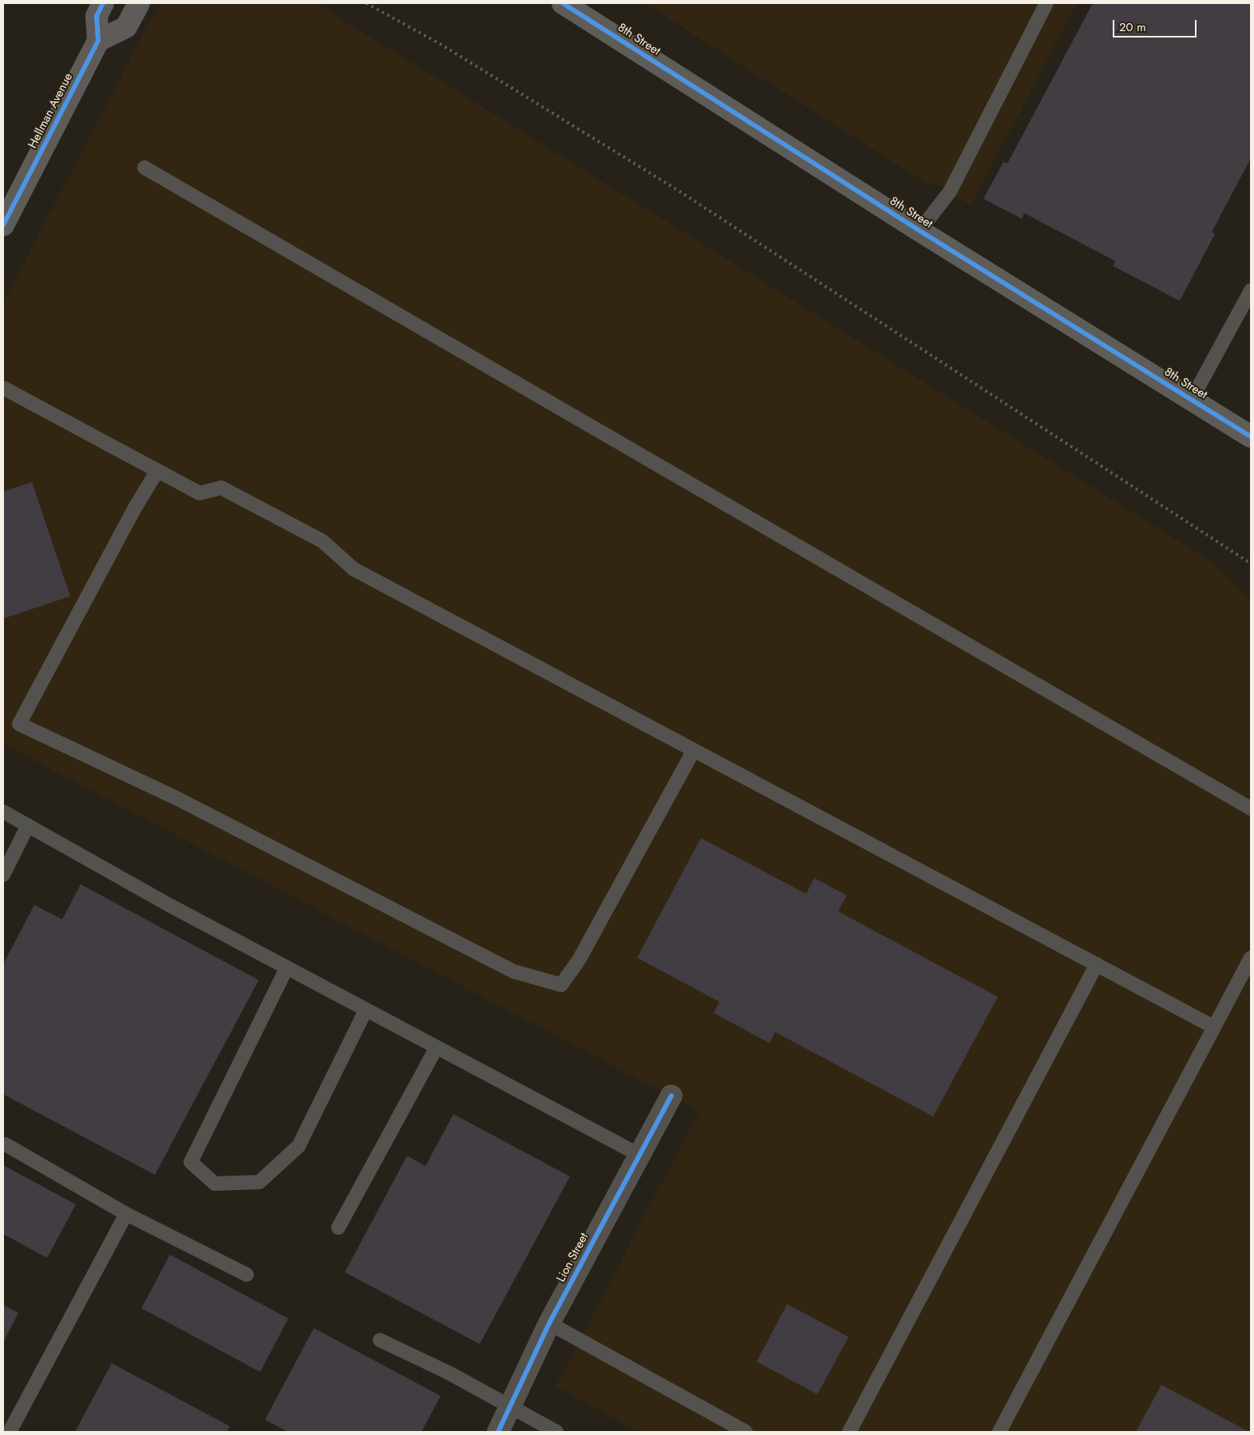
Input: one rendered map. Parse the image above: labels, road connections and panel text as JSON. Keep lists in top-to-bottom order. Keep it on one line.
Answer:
{"streets":{"street":["8th Street","Hellman Avenue","Lion Street"]},"scale_bar":"20 m"}
